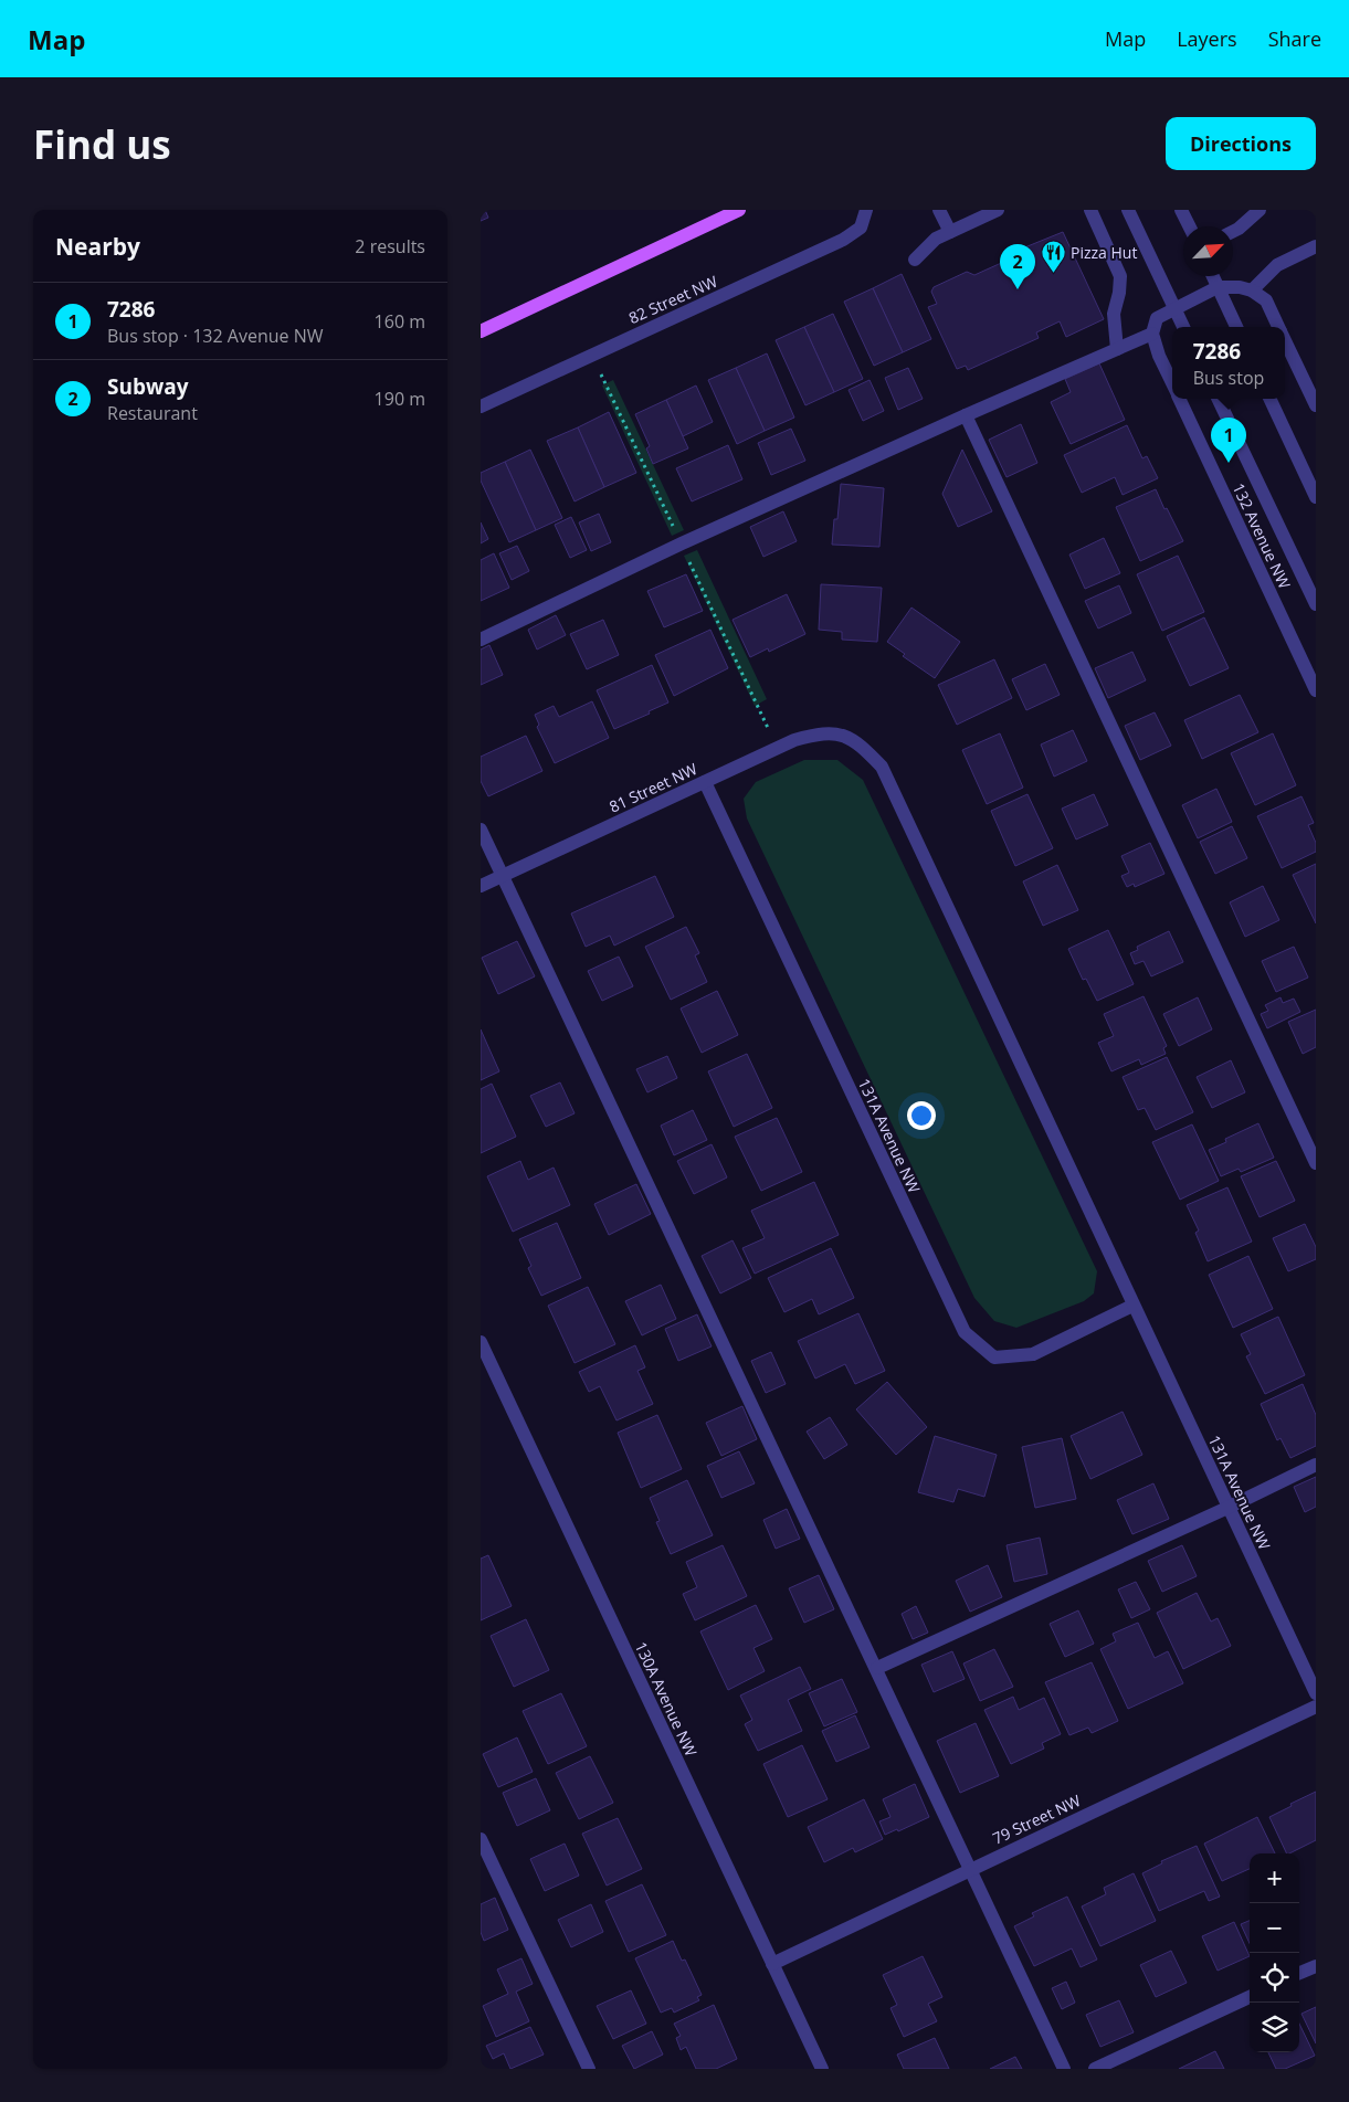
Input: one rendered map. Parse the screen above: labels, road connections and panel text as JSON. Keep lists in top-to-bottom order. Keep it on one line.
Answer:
{"streets":{"street":["82 Street NW","132 Avenue NW","81 Street NW","131A Avenue NW","130A Avenue NW","79 Street NW"]},"crossings":[["81 Street NW","131A Avenue NW"],["130A Avenue NW","79 Street NW"]],"places":{"restaurant":["Pizza Hut"]},"north":"top right","page":{"header":"Map","nav":["Map","Layers","Share"],"buttons":"Directions","title":"Find us","heading":["Nearby","2 results"],"pins":["2","1"],"list":[{"mark":"1","name":"7286","note":"Bus stop · 132 Avenue NW","value":"160 m"},{"mark":"2","name":"Subway","note":"Restaurant","value":"190 m"}],"popup":["7286","Bus stop"],"map_buttons":["+","−"]}}
